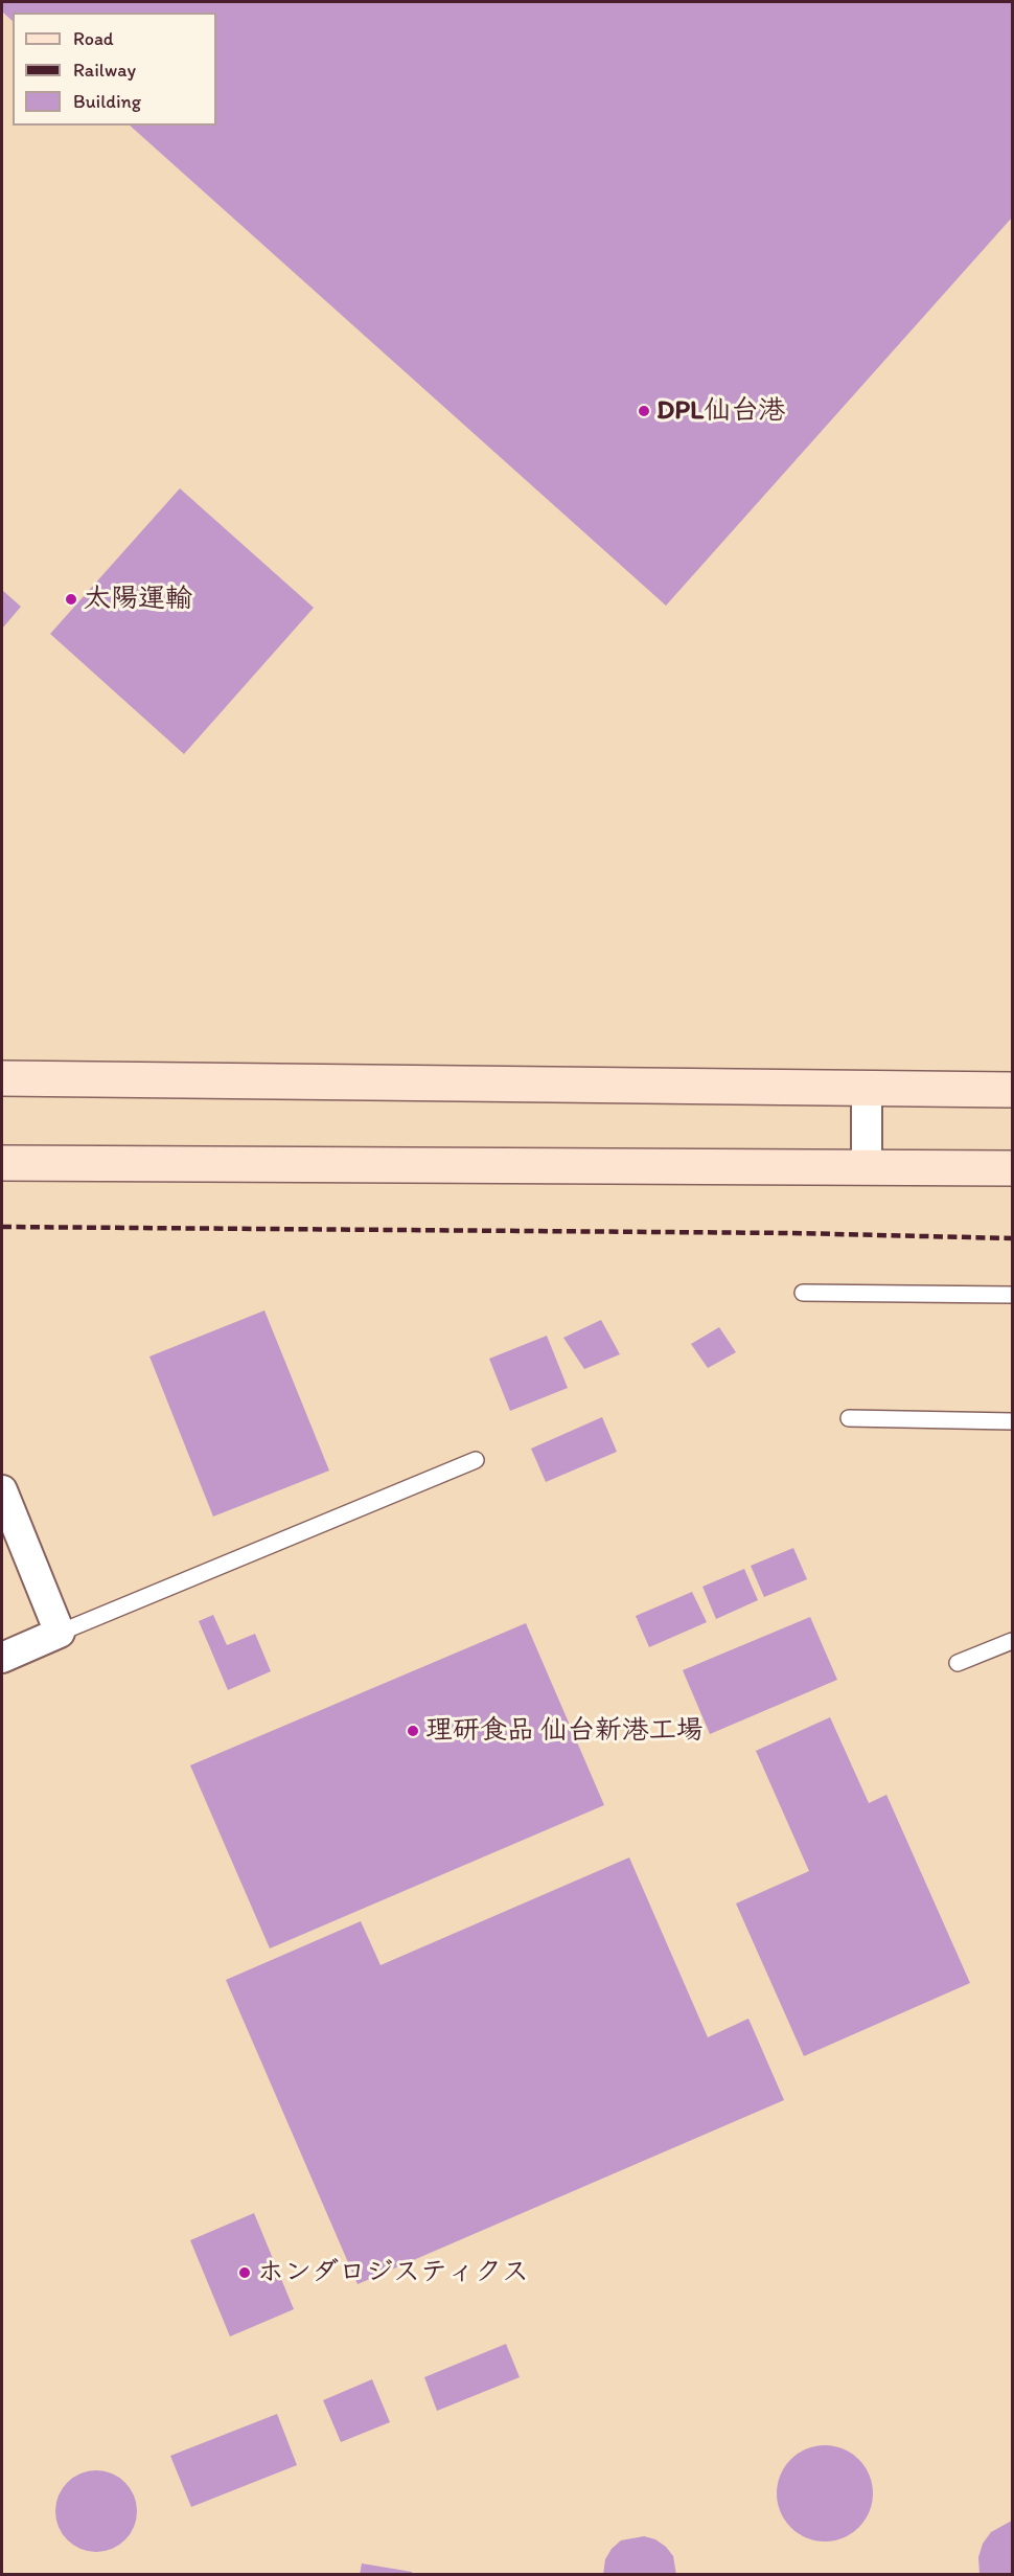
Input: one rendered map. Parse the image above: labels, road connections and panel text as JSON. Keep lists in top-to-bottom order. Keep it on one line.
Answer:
{"places":["DPL仙台港","太陽運輸","理研食品 仙台新港工場","ホンダロジスティクス"],"legend":["Road","Railway","Building"]}
